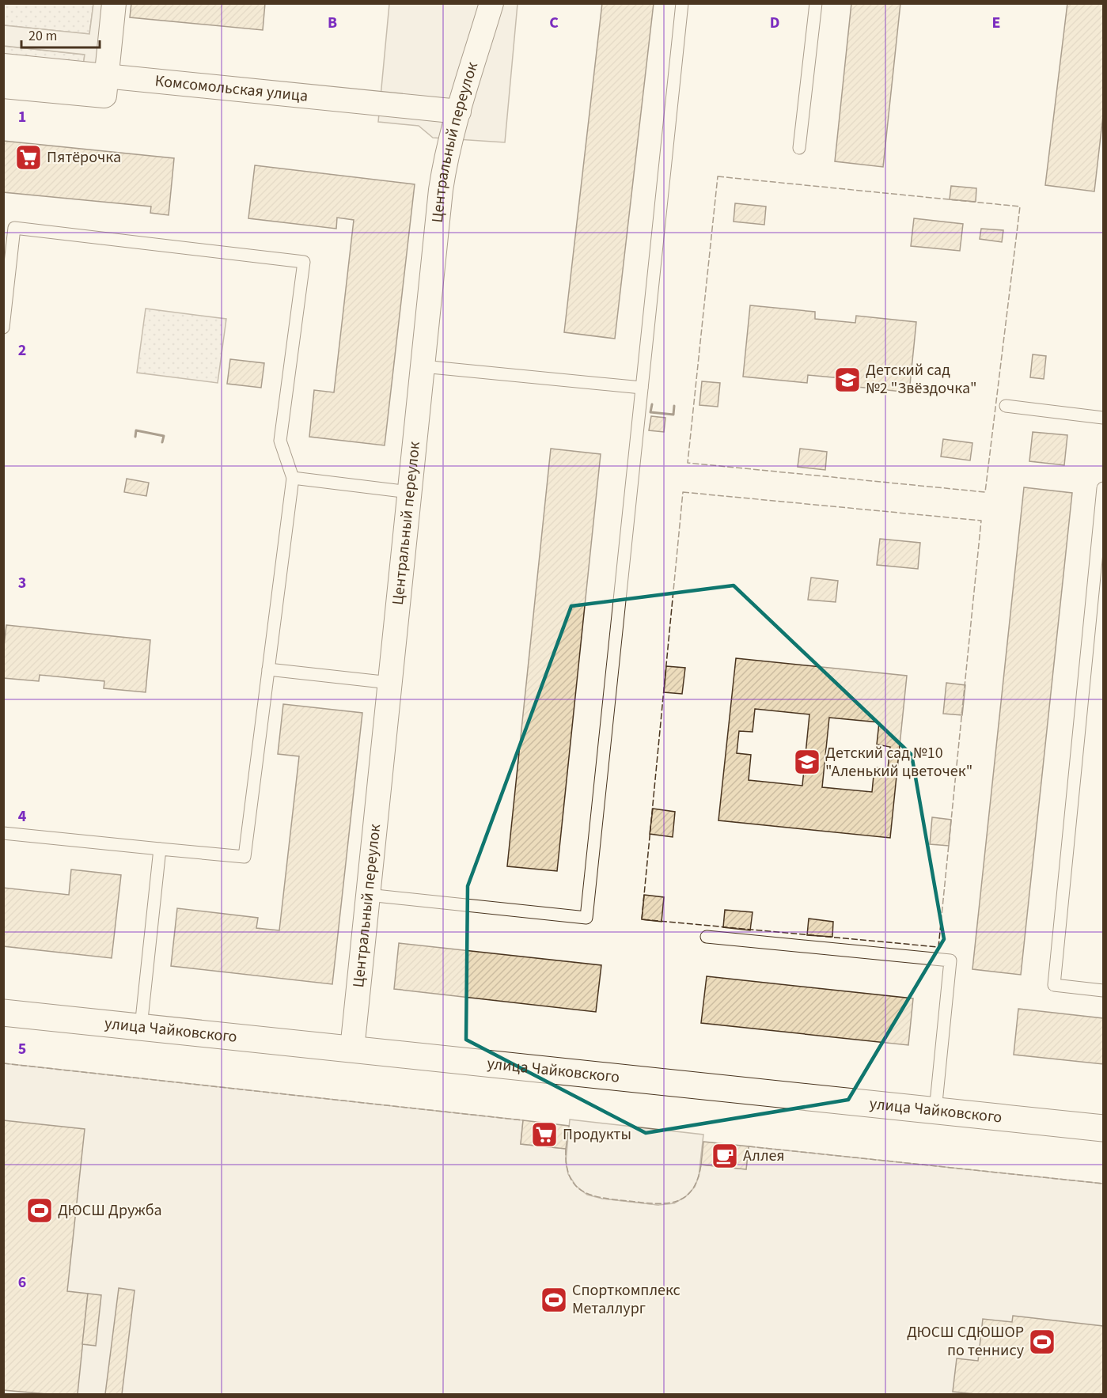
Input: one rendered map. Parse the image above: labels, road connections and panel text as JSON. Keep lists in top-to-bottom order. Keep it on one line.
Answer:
{"streets":{"main road":["улица Чайковского"],"street":["Комсомольская улица","Центральный переулок"]},"crossings":[["Комсомольская улица","Центральный переулок"],["Центральный переулок","улица Чайковского"]],"places":{"supermarket":["Пятёрочка","Продукты"],"school or university":["Детский сад №2 \"Звёздочка\"","Детский сад №10 \"Аленький цветочек\""],"cafe":["Аллея"],"sports":["ДЮСШ Дружба","Спорткомплекс Металлург","ДЮСШ СДЮШОР по теннису"]},"scale_bar":"20 m","grid":{"columns":["B","C","D","E"],"rows":["1","2","3","4","5","6"]}}
